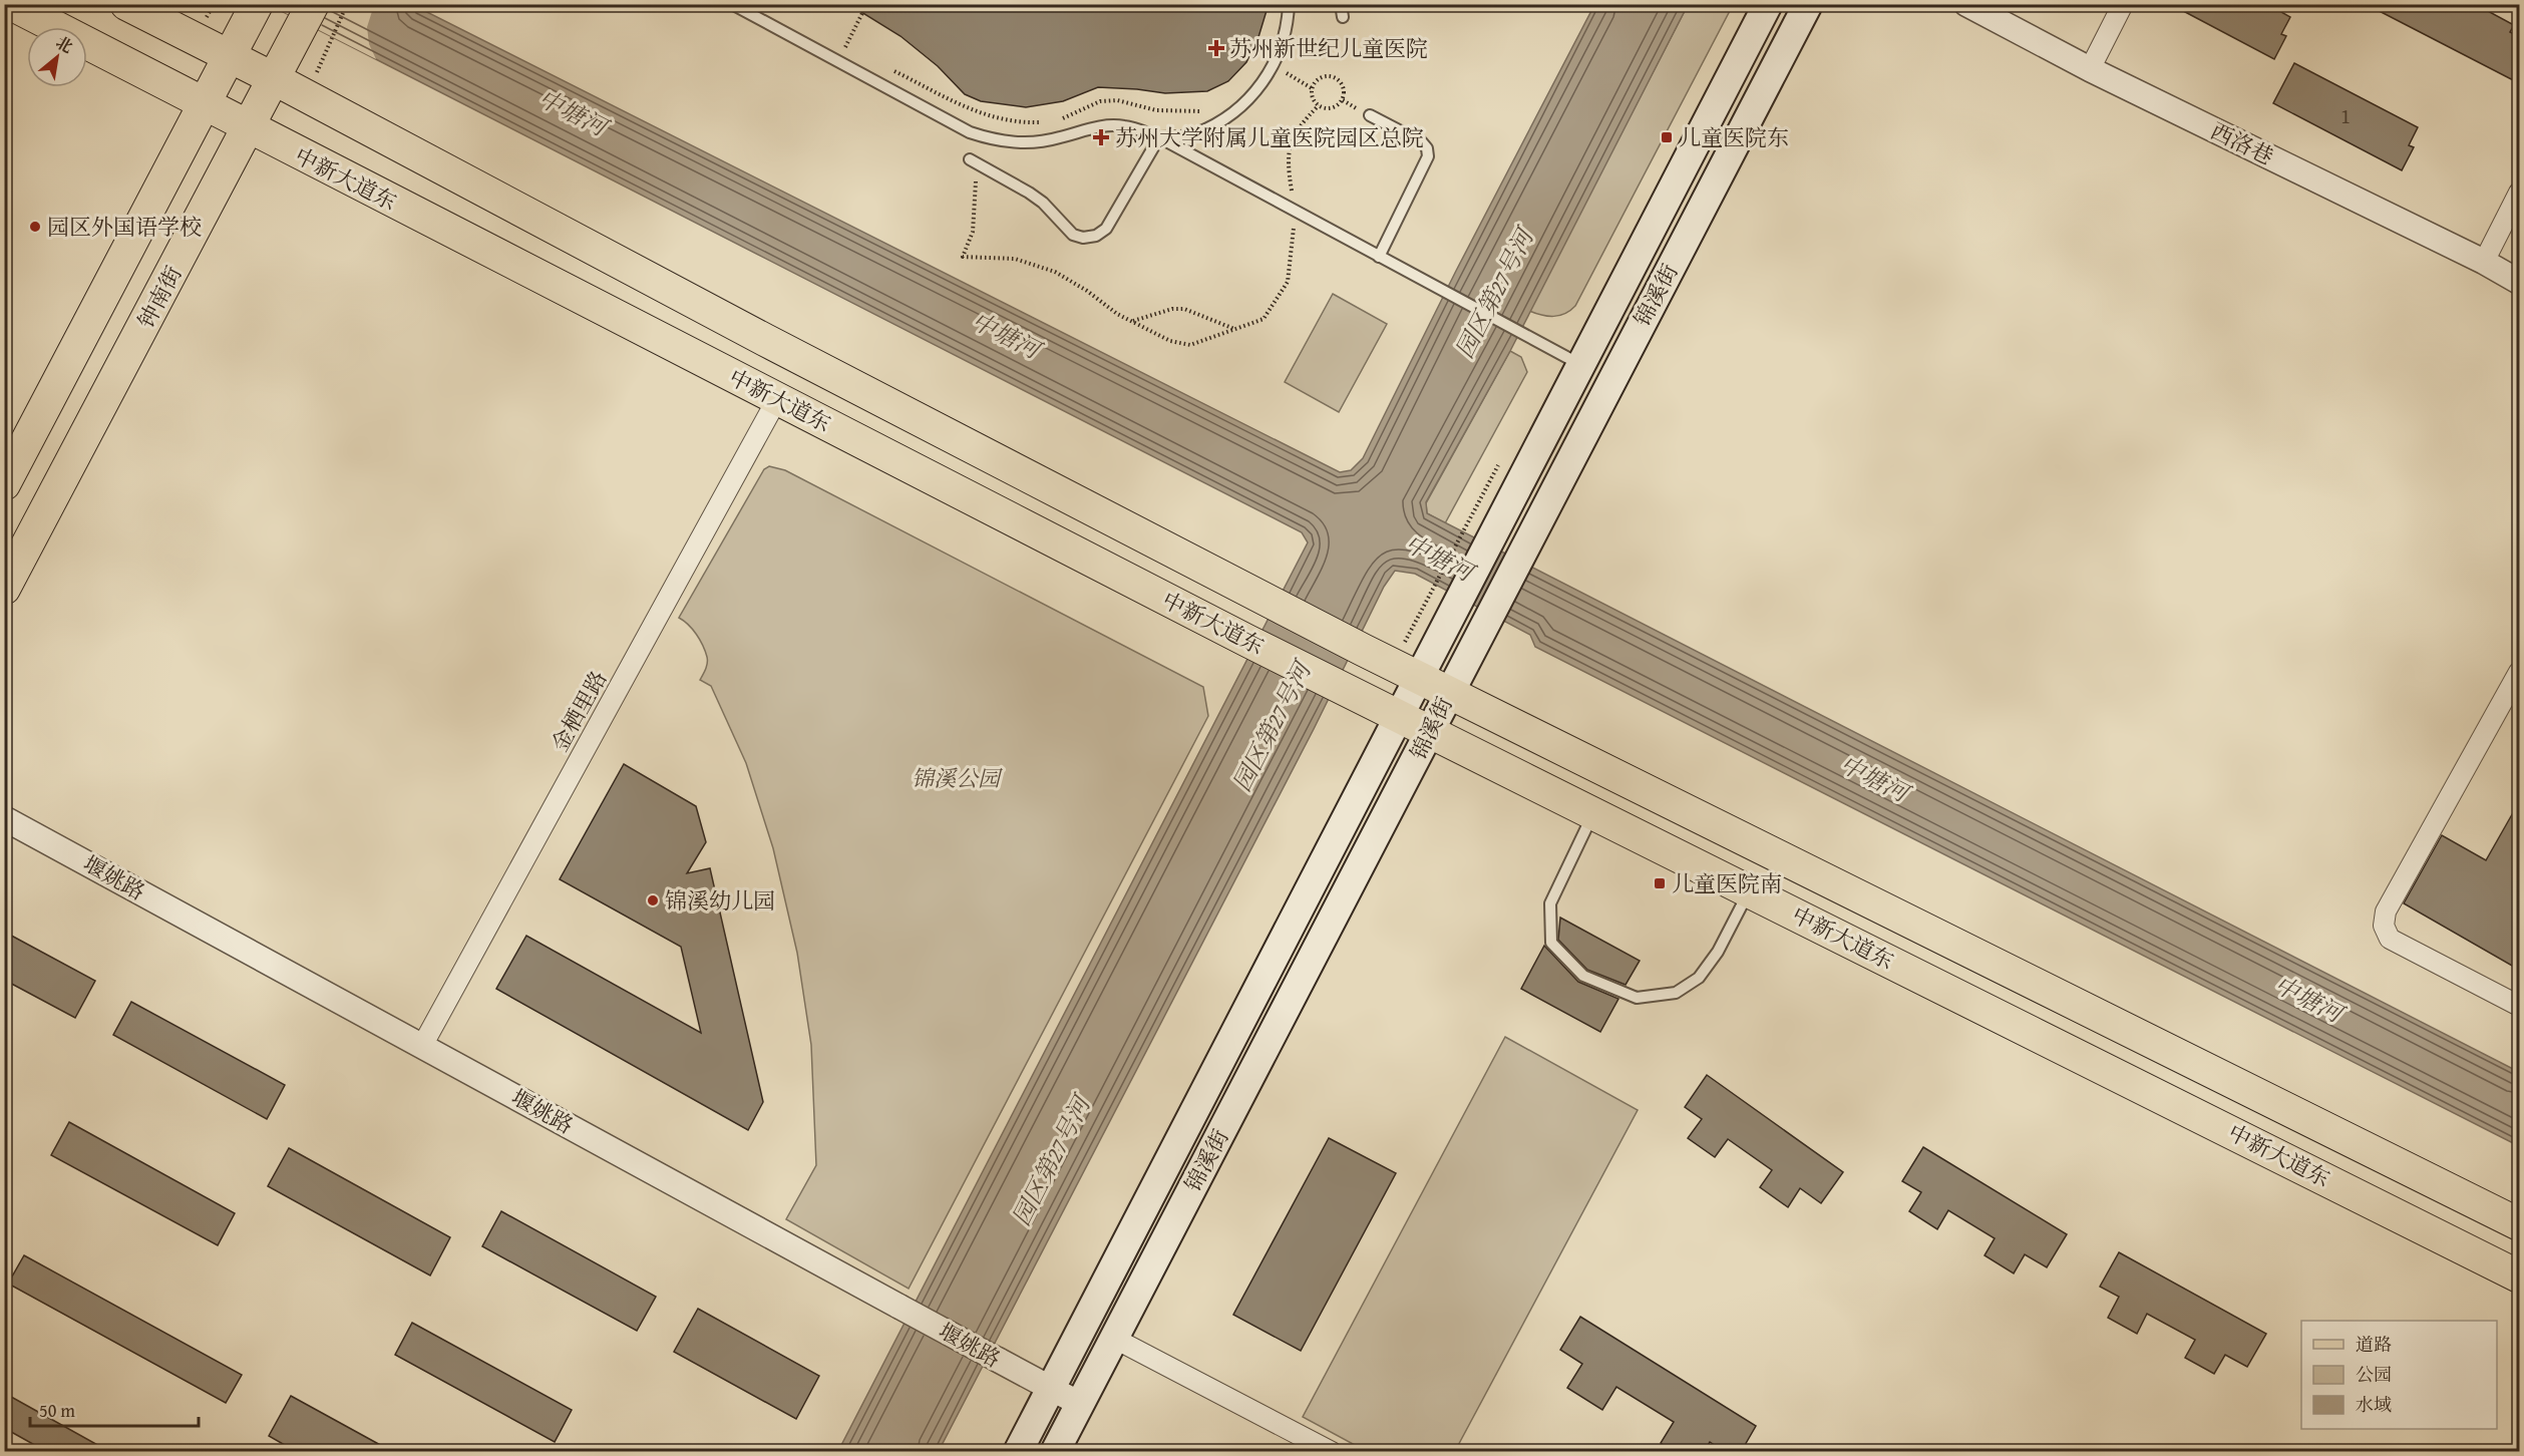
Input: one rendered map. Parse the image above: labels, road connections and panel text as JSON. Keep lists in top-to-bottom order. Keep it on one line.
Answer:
{"streets":{"main road":["中新大道东","锦溪街","钟南街"],"street":["西洛巷","金栖里路","堰姚路"]},"crossings":[["中新大道东","锦溪街"],["中新大道东","钟南街"],["中新大道东","金栖里路"],["锦溪街","堰姚路"],["金栖里路","堰姚路"]],"water":["中塘河","园区第27号河"],"parks":["锦溪公园"],"places":{"health":["苏州新世纪儿童医院","苏州大学附属儿童医院园区总院"],"transit":["儿童医院东","儿童医院南"],"other":["园区外国语学校","锦溪幼儿园"]},"house_numbers":["1"],"legend":["道路","公园","水域"],"scale_bar":"50 m","north":"top right"}
